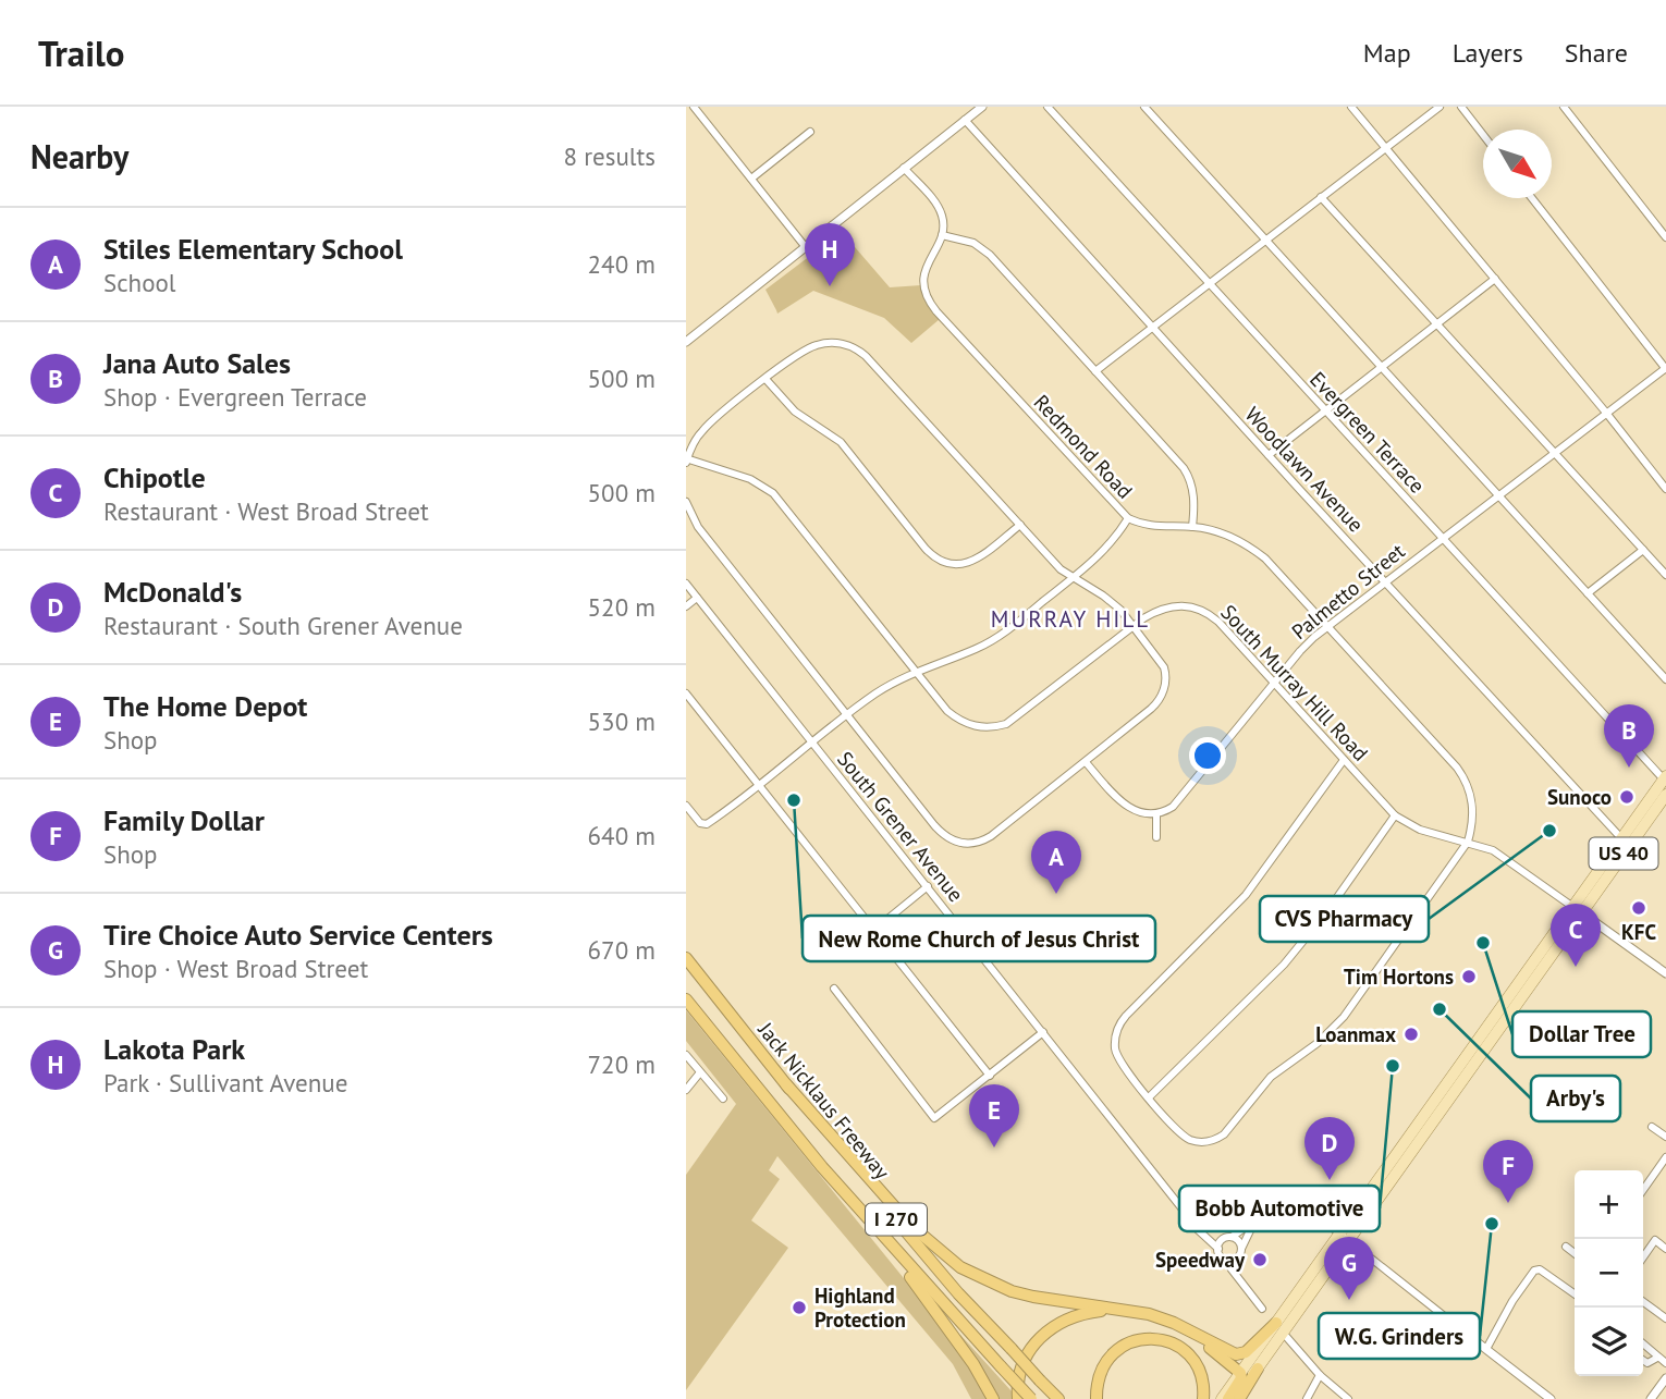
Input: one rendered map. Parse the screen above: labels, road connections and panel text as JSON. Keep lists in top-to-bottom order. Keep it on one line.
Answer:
{"streets":{"highway":["Jack Nicklaus Freeway","I 270"],"main road":["US 40"],"street":["Evergreen Terrace","Redmond Road","Woodlawn Avenue","Palmetto Street","South Murray Hill Road","South Grener Avenue"]},"crossings":[["Evergreen Terrace","Palmetto Street"],["Evergreen Terrace","US 40"],["Redmond Road","Palmetto Street"],["Redmond Road","South Murray Hill Road"],["Woodlawn Avenue","Palmetto Street"],["Woodlawn Avenue","US 40"],["Palmetto Street","South Murray Hill Road"],["South Murray Hill Road","US 40"]],"districts":["MURRAY HILL"],"places":["Sunoco","New Rome Church of Jesus Christ","CVS Pharmacy","KFC","Dollar Tree","Tim Hortons","Arby's","Loanmax","Bobb Automotive","W.G. Grinders","Speedway","Highland Protection"],"north":"bottom right","page":{"header":"Trailo","nav":["Map","Layers","Share"],"heading":["Nearby","8 results"],"list":[{"mark":"A","name":"Stiles Elementary School","note":"School","value":"240 m"},{"mark":"B","name":"Jana Auto Sales","note":"Shop · Evergreen Terrace","value":"500 m"},{"mark":"C","name":"Chipotle","note":"Restaurant · West Broad Street","value":"500 m"},{"mark":"D","name":"McDonald's","note":"Restaurant · South Grener Avenue","value":"520 m"},{"mark":"E","name":"The Home Depot","note":"Shop","value":"530 m"},{"mark":"F","name":"Family Dollar","note":"Shop","value":"640 m"},{"mark":"G","name":"Tire Choice Auto Service Centers","note":"Shop · West Broad Street","value":"670 m"},{"mark":"H","name":"Lakota Park","note":"Park · Sullivant Avenue","value":"720 m"}],"pins":["H","B","A","C","E","D","F","G"],"map_buttons":["+","−"]}}
